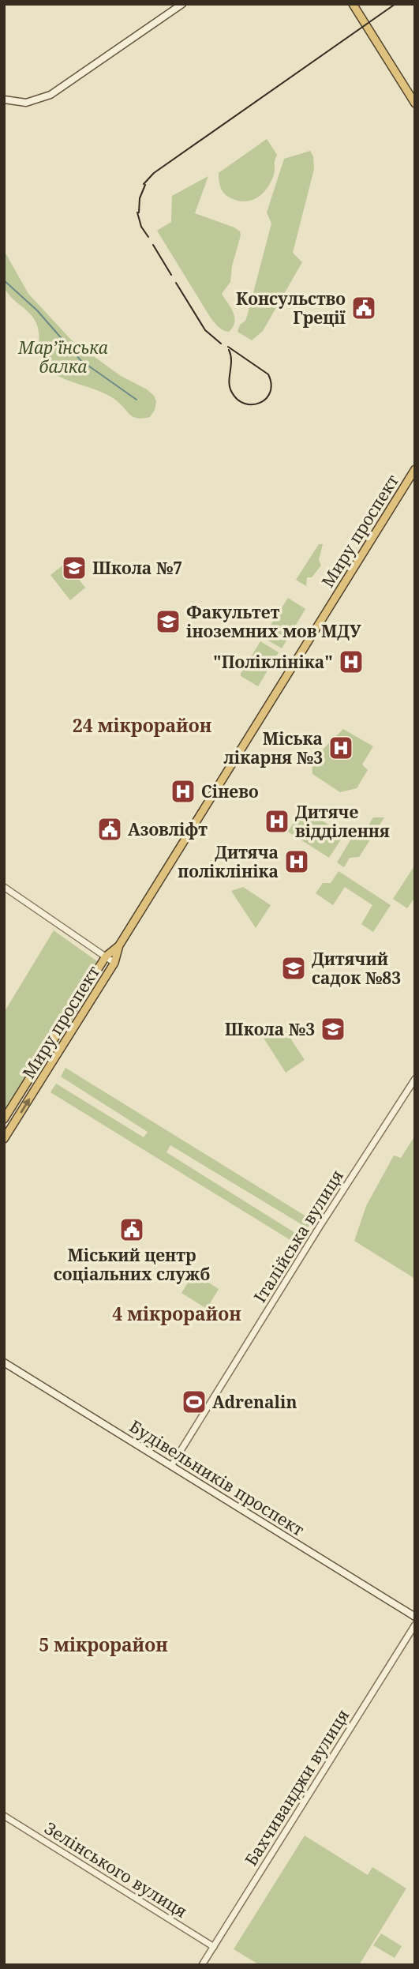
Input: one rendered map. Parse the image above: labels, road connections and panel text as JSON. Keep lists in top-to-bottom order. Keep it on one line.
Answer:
{"streets":{"highway":["Миру проспект"],"main road":["Будівельників проспект"],"street":["Італійська вулиця","Бахчиванджи вулиця","Зелінського вулиця"]},"crossings":[["Італійська вулиця","Будівельників проспект"],["Бахчиванджи вулиця","Зелінського вулиця"]],"districts":["24 мікрорайон","4 мікрорайон","5 мікрорайон"],"parks":["Мар’їнська балка"],"places":{"public building":["Консульство Греції","Азовліфт","Міський центр соціальних служб"],"school or university":["Школа №7","Факультет іноземних мов МДУ","Дитячий садок №83","Школа №3"],"hospital":["\"Поліклініка\"","Міська лікарня №3","Сінево","Дитяче відділення","Дитяча поліклініка"],"sports":["Adrenalin"]}}
